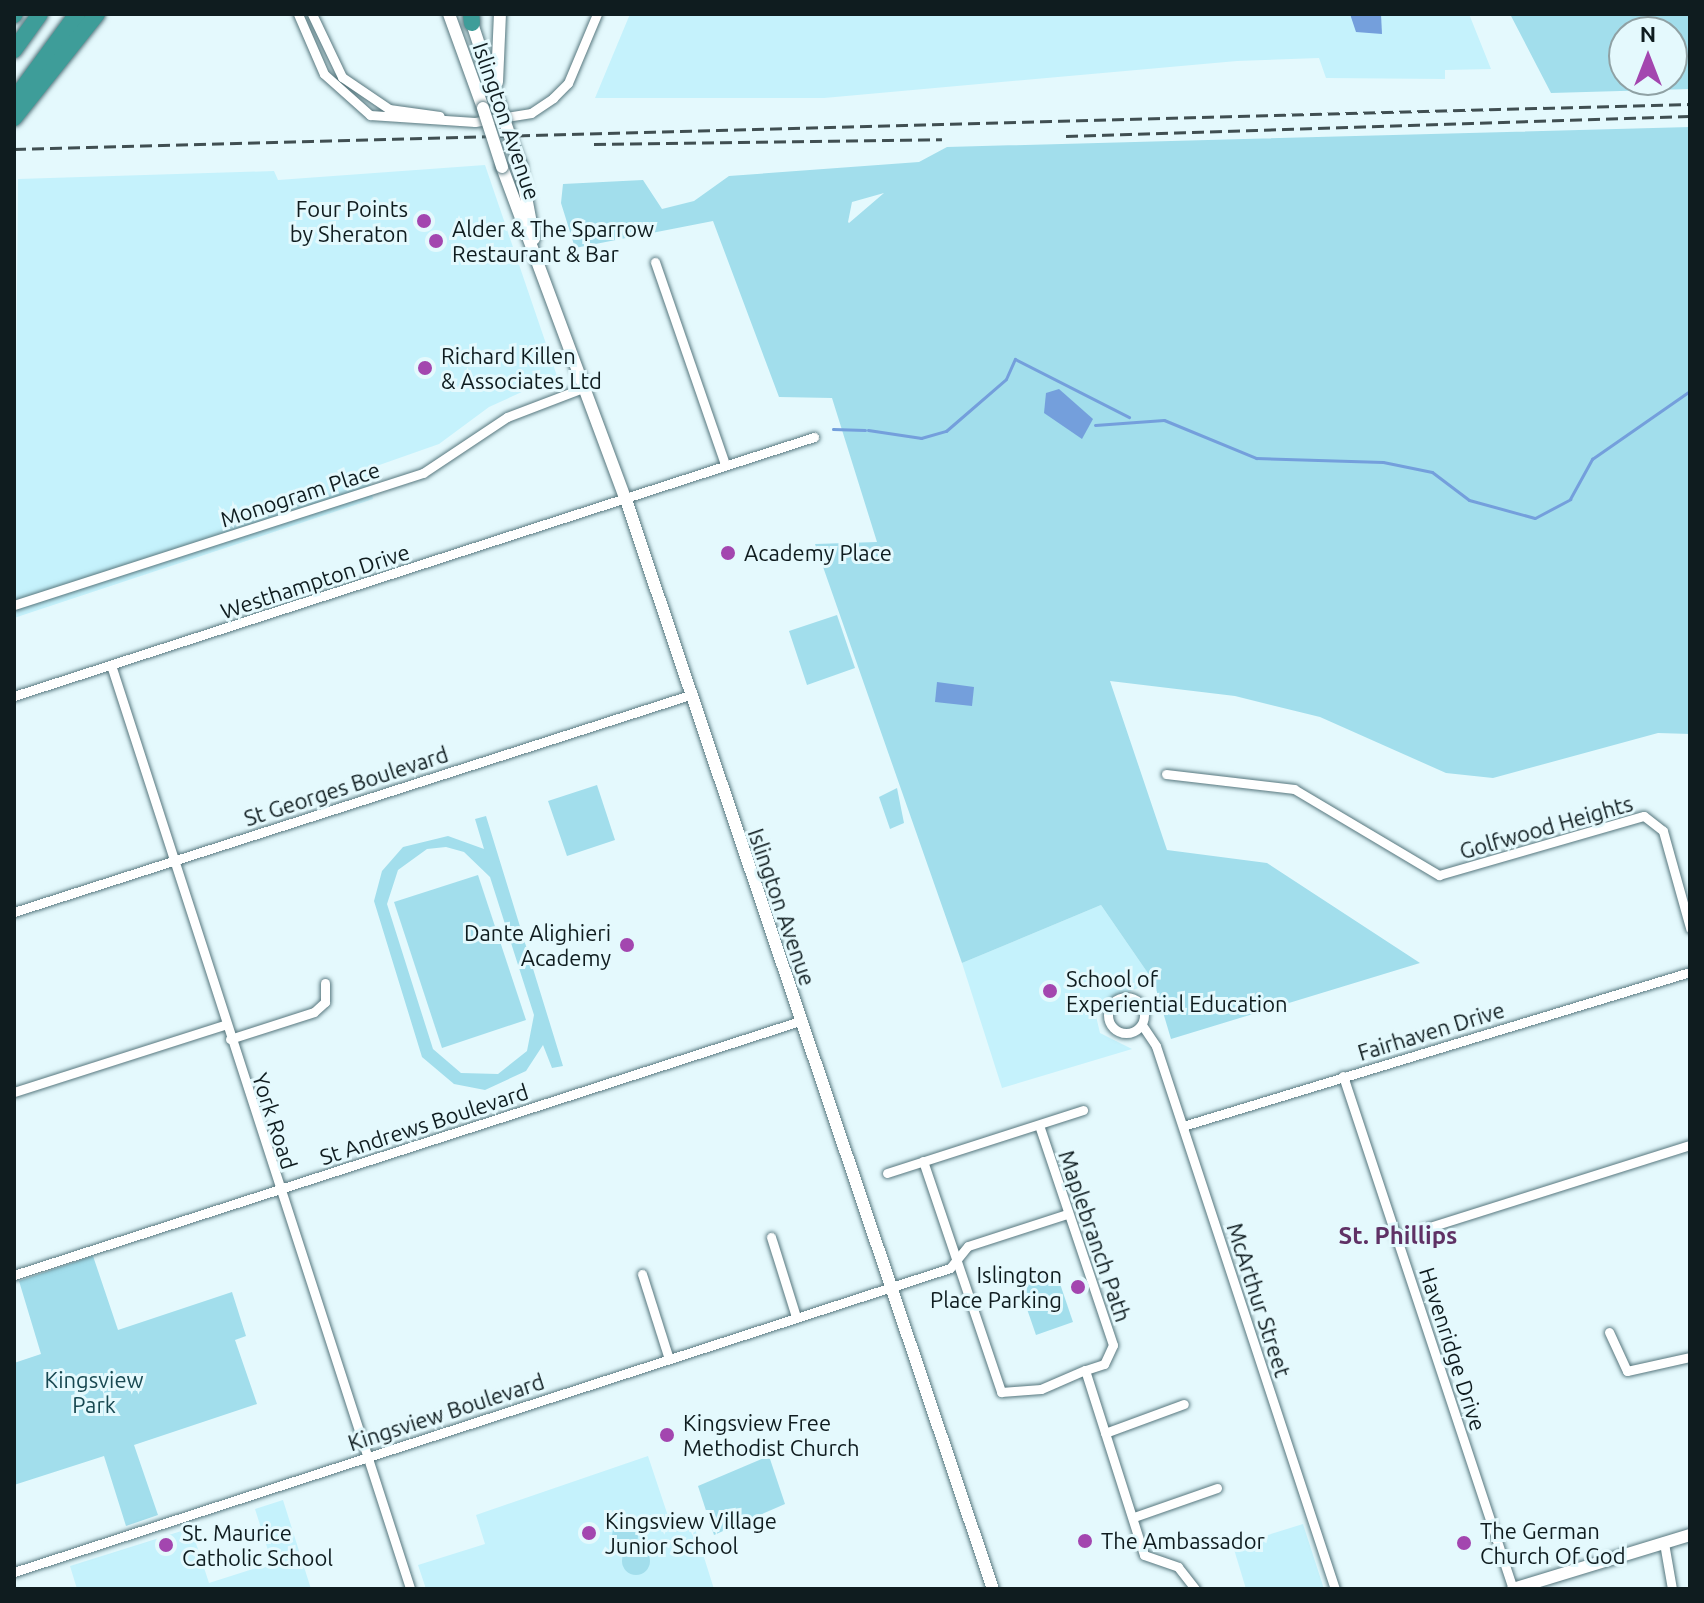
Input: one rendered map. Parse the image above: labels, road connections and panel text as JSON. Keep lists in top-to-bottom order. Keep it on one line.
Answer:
{"streets":{"main road":["Islington Avenue"],"street":["Monogram Place","Westhampton Drive","St Georges Boulevard","Golfwood Heights","Fairhaven Drive","York Road","St Andrews Boulevard","Maplebranch Path","McArthur Street","Havenridge Drive","Kingsview Boulevard"]},"crossings":[["Islington Avenue","Monogram Place"],["Islington Avenue","Westhampton Drive"],["Islington Avenue","St Georges Boulevard"],["Islington Avenue","St Andrews Boulevard"],["Islington Avenue","Kingsview Boulevard"],["Westhampton Drive","York Road"],["St Georges Boulevard","York Road"],["Fairhaven Drive","McArthur Street"],["Fairhaven Drive","Havenridge Drive"],["York Road","St Andrews Boulevard"],["York Road","Kingsview Boulevard"],["Maplebranch Path","Kingsview Boulevard"]],"districts":["St. Phillips"],"parks":["Kingsview Park"],"places":["Four Points by Sheraton","Alder & The Sparrow Restaurant & Bar","Richard Killen & Associates Ltd","Academy Place","Dante Alighieri Academy","School of Experiential Education","Islington Place Parking","Kingsview Free Methodist Church","Kingsview Village Junior School","The Ambassador","The German Church Of God","St. Maurice Catholic School"],"north":"top"}
